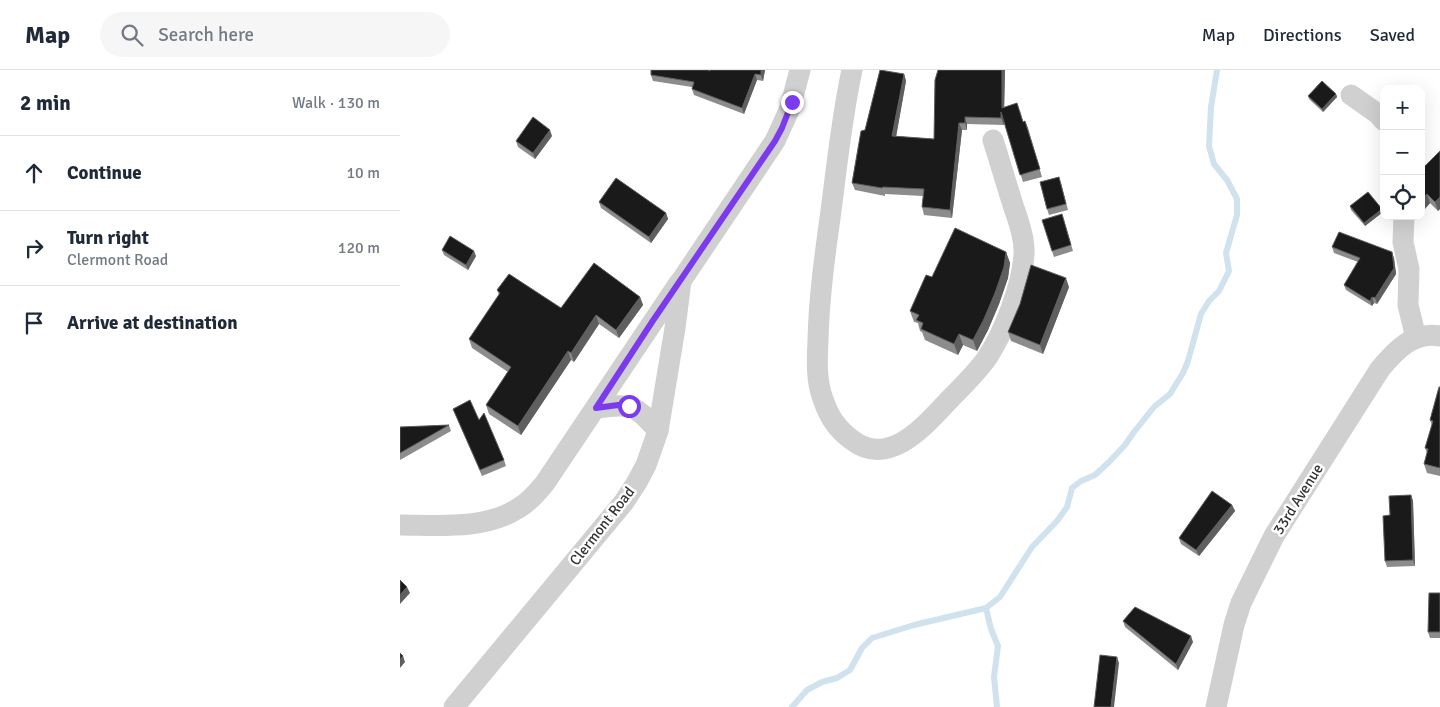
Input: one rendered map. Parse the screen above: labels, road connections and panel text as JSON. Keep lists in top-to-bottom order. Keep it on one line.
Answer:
{"streets":{"street":["33rd Avenue","Clermont Road"]},"page":{"header":"Map","search":"Search here","nav":["Map","Directions","Saved"],"heading":["2 min","Walk · 130 m"],"map_buttons":["+","−"],"list":[["Continue","10 m"],["Turn right","Clermont Road","120 m"],"Arrive at destination"]}}
